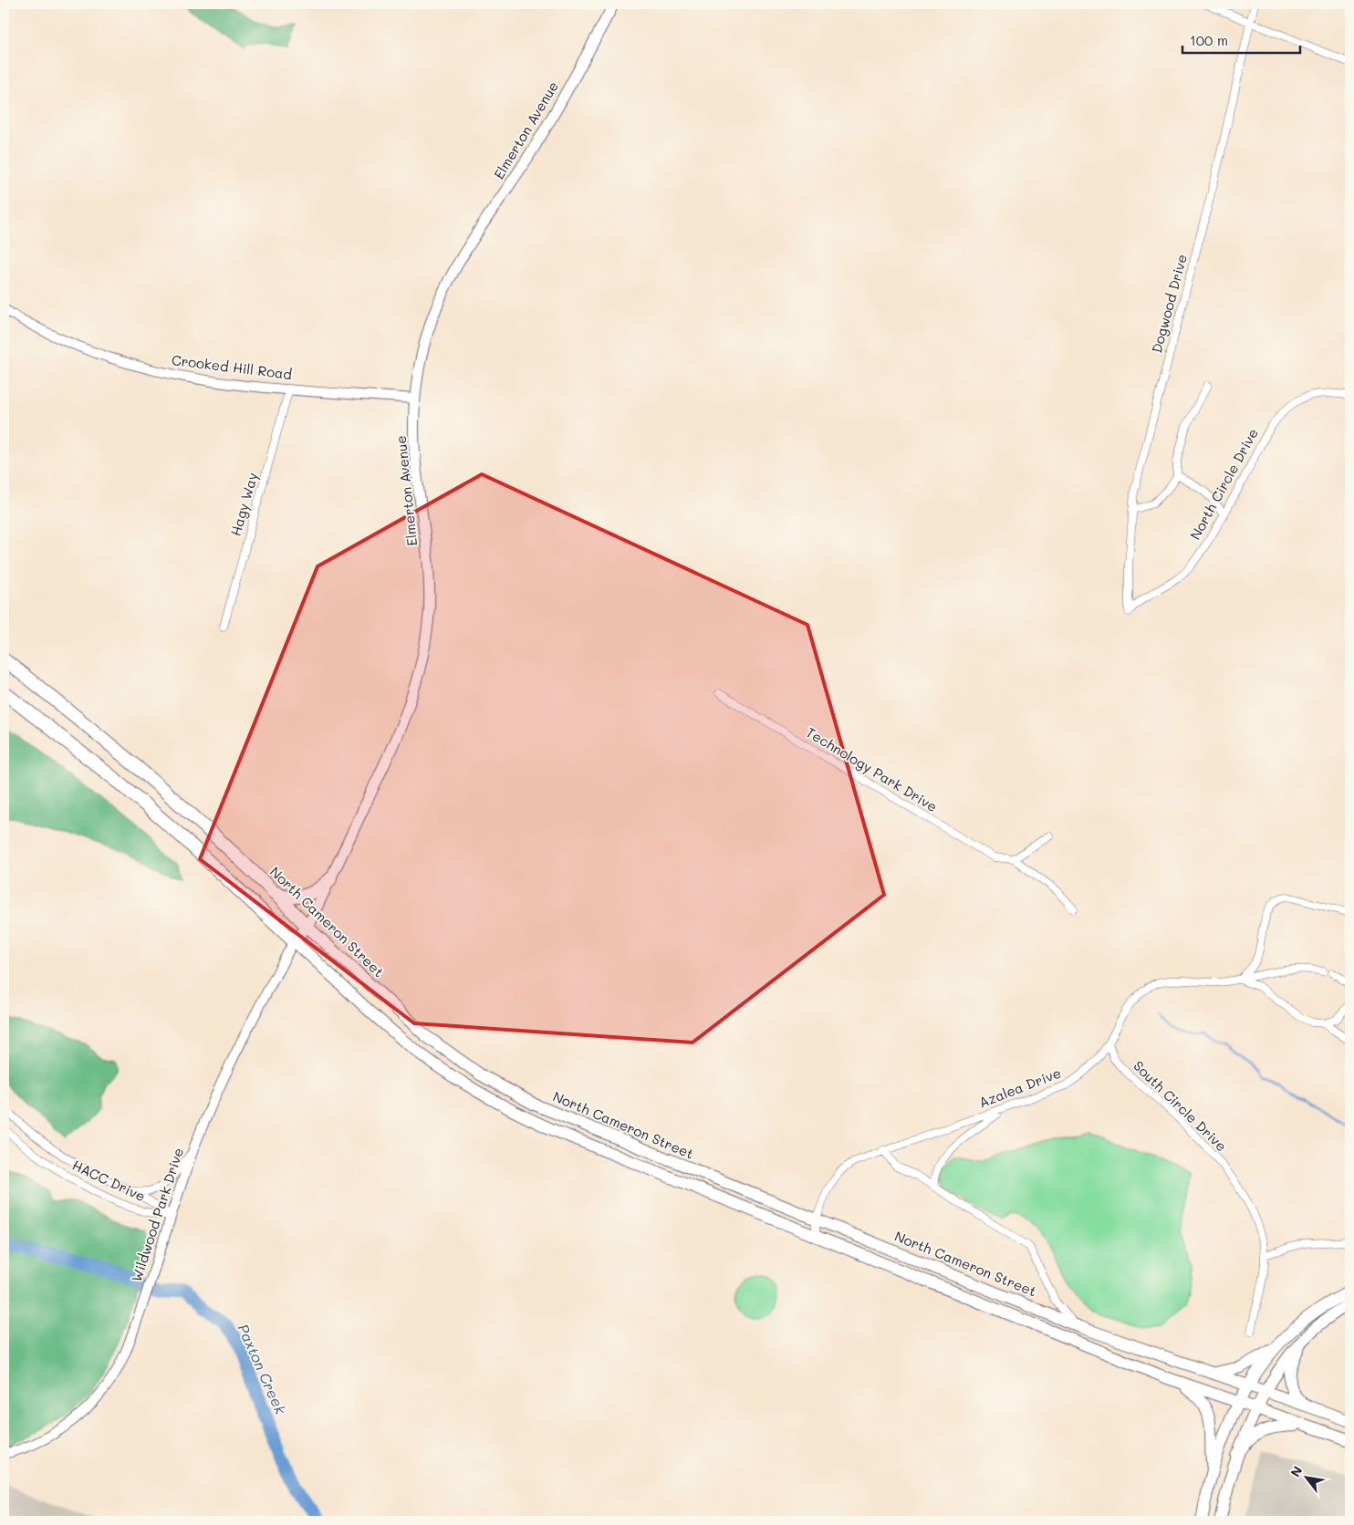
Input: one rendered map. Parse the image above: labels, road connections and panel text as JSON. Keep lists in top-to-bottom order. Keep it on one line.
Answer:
{"streets":{"highway":["North Cameron Street"],"main road":["Elmerton Avenue"],"street":["Dogwood Drive","Crooked Hill Road","North Circle Drive","Hagy Way","Technology Park Drive","Azalea Drive","South Circle Drive","HACC Drive","Wildwood Park Drive"]},"crossings":[["Elmerton Avenue","Crooked Hill Road"],["Elmerton Avenue","North Cameron Street"],["Elmerton Avenue","Wildwood Park Drive"],["Dogwood Drive","North Circle Drive"],["Crooked Hill Road","Hagy Way"],["North Cameron Street","Azalea Drive"],["North Cameron Street","Wildwood Park Drive"],["Azalea Drive","South Circle Drive"],["HACC Drive","Wildwood Park Drive"]],"water":["Paxton Creek"],"scale_bar":"100 m","north":"top left"}
